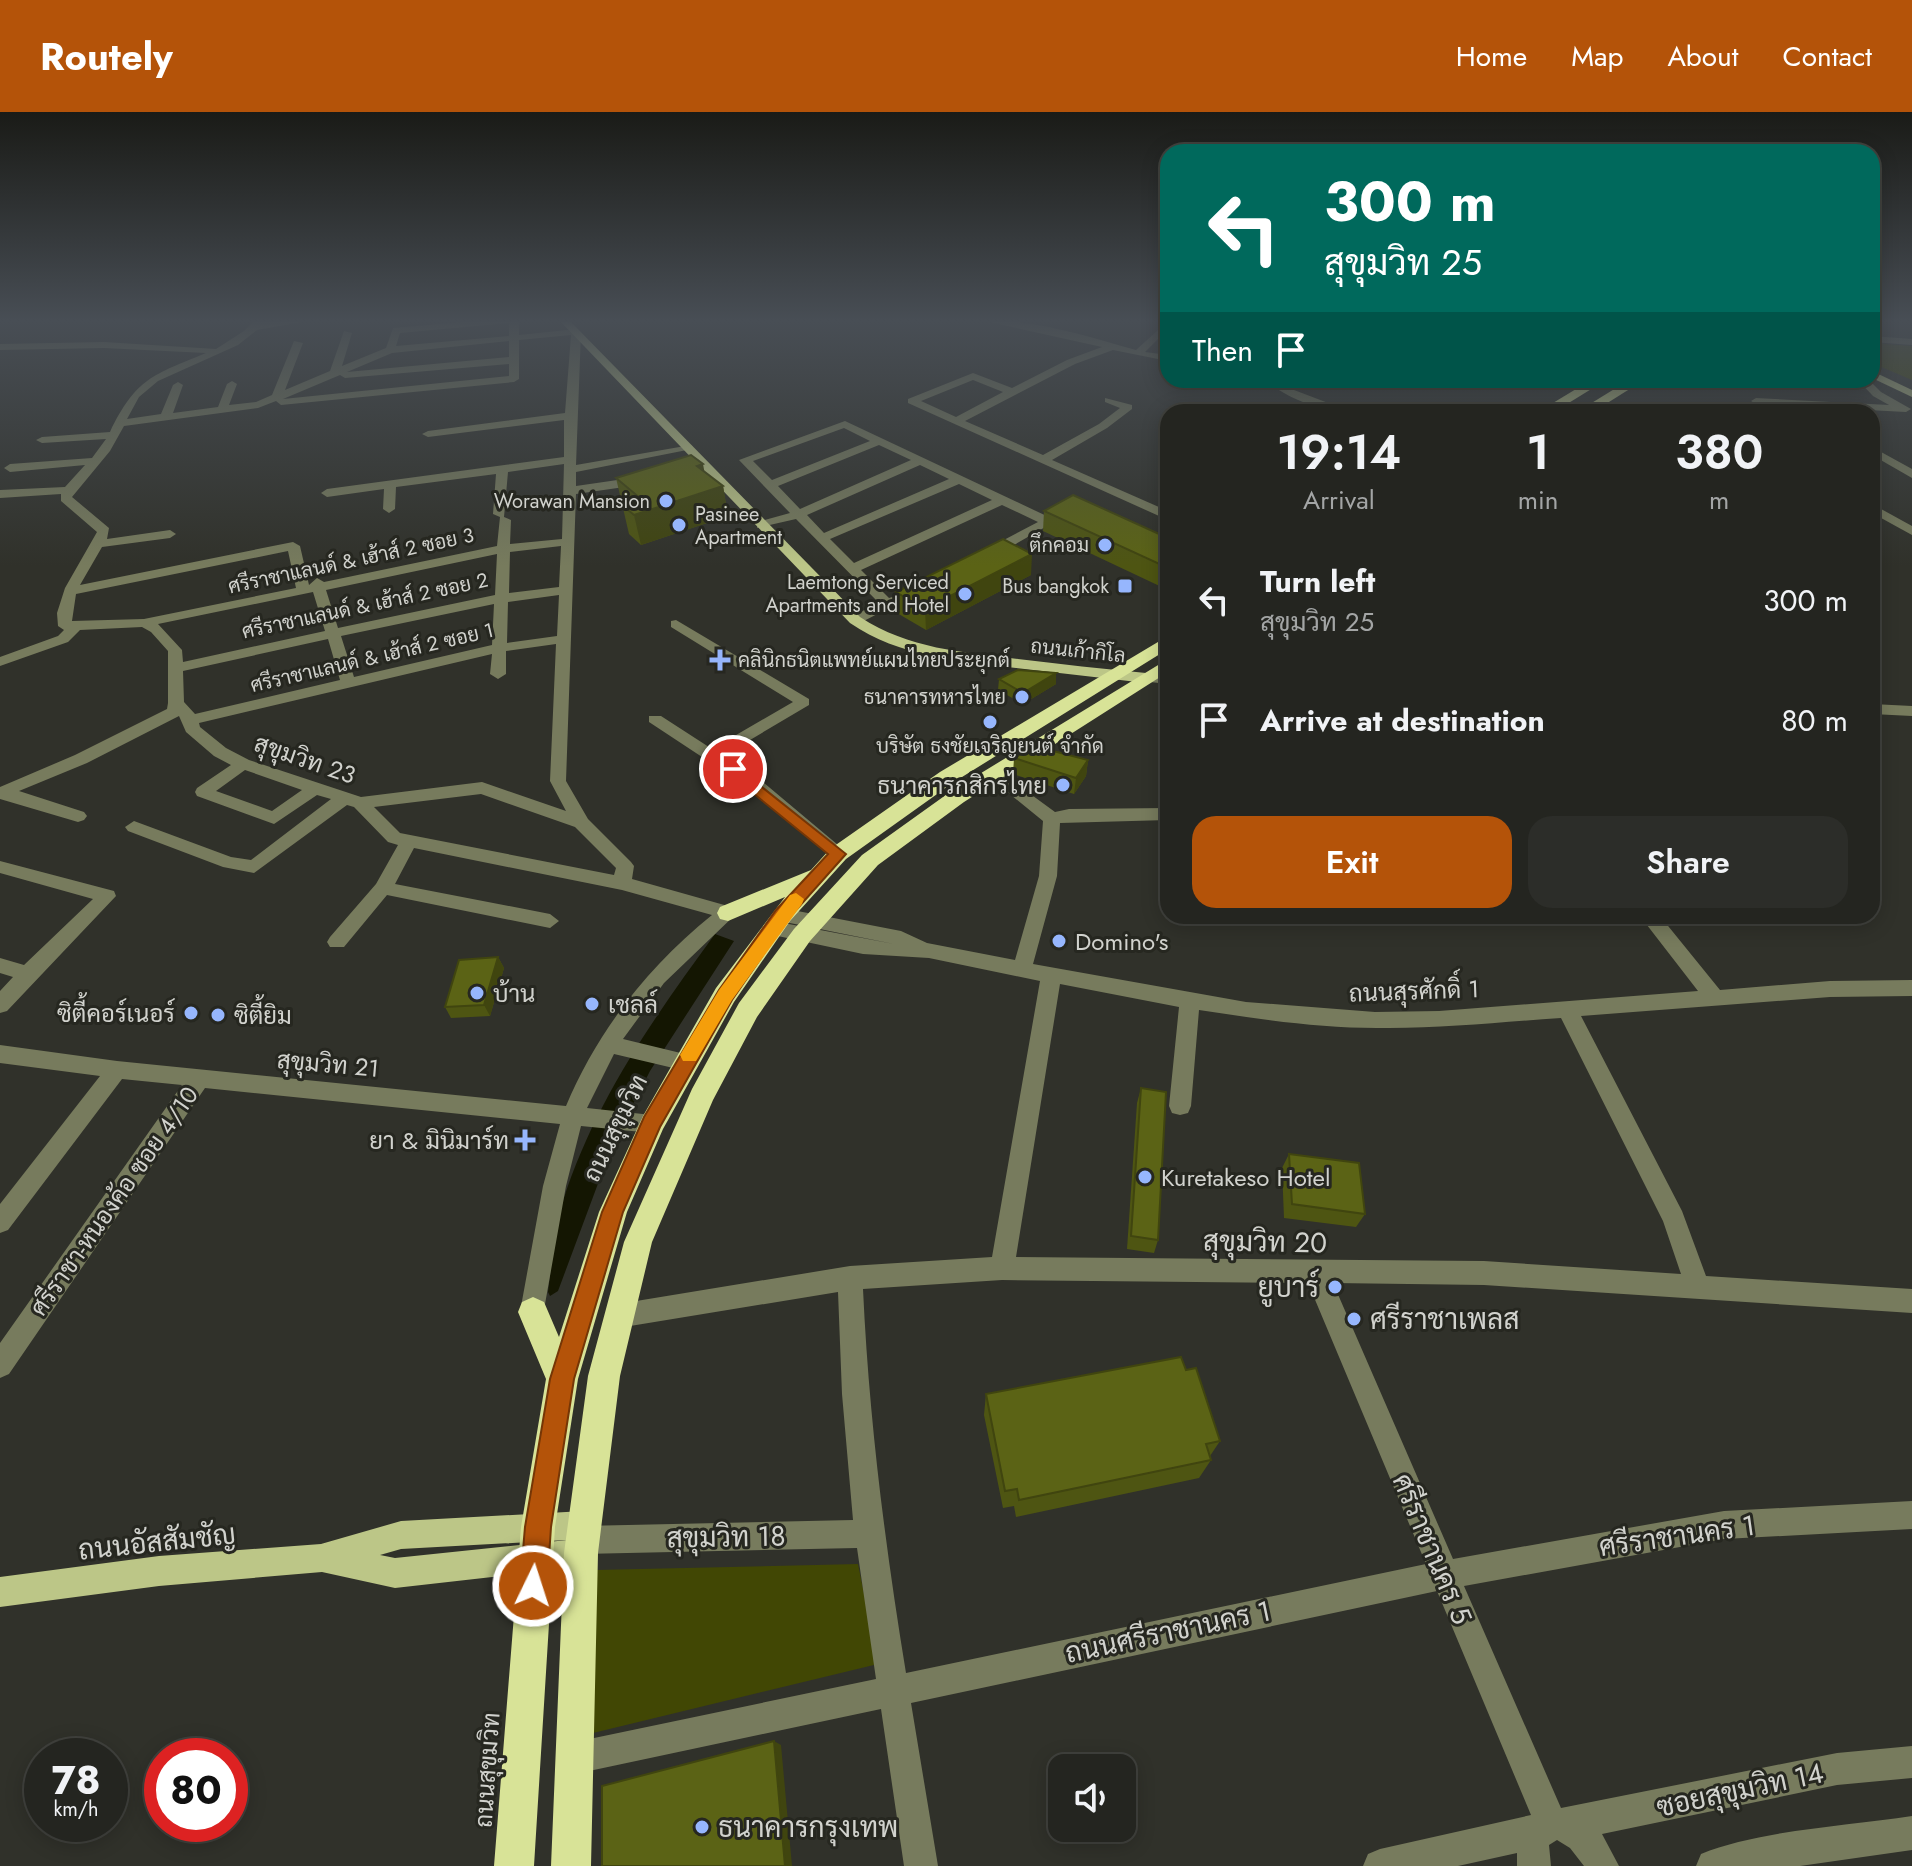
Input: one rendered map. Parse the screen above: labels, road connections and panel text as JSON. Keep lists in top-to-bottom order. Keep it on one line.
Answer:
{"streets":{"highway":["ถนนสุขุมวิท"],"main road":["ถนนเก้ากิโล","ถนนอัสสัมชัญ"],"street":["ศรีราชาแลนด์ & เฮ้าส์ 2 ซอย 3","ศรีราชาแลนด์ & เฮ้าส์ 2 ซอย 2","ศรีราชาแลนด์ & เฮ้าส์ 2 ซอย 1","สุขุมวิท 23","ถนนสุรศักดิ์ 1","สุขุมวิท 21","ศรีราชา-หนองค้อ ซอย 4/10","สุขุมวิท 20","ศรีราชานคร 1","สุขุมวิท 18","ศรีราชานคร 5","ถนนศรีราชานคร 1","ซอยสุขุมวิท 14"]},"crossings":[["ถนนเก้ากิโล","ถนนสุขุมวิท"],["ศรีราชาแลนด์ & เฮ้าส์ 2 ซอย 1","สุขุมวิท 23"],["ถนนสุรศักดิ์ 1","ถนนสุขุมวิท"],["สุขุมวิท 21","ถนนสุขุมวิท"],["สุขุมวิท 21","ศรีราชา-หนองค้อ ซอย 4/10"],["ถนนสุขุมวิท","ถนนอัสสัมชัญ"],["สุขุมวิท 20","ศรีราชานคร 5"],["ศรีราชานคร 1","ศรีราชานคร 5"],["ศรีราชานคร 1","ถนนศรีราชานคร 1"],["สุขุมวิท 18","ถนนอัสสัมชัญ"],["ศรีราชานคร 5","ถนนศรีราชานคร 1"],["ศรีราชานคร 5","ซอยสุขุมวิท 14"]],"places":{"other":["Worawan Mansion","Pasinee Apartment","ตึกคอม","Laemtong Serviced Apartments and Hotel","ธนาคารทหารไทย","บริษัต ธงชัยเจริญยนต์ จำกัด","ธนาคารกสิกรไทย","Domino's","บ้าน","เชลล์","ซิตี้คอร์เนอร์","ซิตี้ยิม","Kuretakeso Hotel","ยูบาร์","ศรีราชาเพลส","ธนาคารกรุงเทพ"],"transit":["Bus bangkok"],"health":["คลินิกธนิตแพทย์แผนไทยประยุกต์","ยา & มินิมาร์ท"]},"page":{"header":"Routely","nav":["Home","Map","About","Contact"],"turn":["300 m","สุขุมวิท 25"],"then":"Then","eta":["19:14","Arrival","1","min","380","m"],"list":[{"name":"Turn left","note":"สุขุมวิท 25","value":"300 m"},{"name":"Arrive at destination","value":"80 m"}],"buttons":["Exit","Share"],"speed":"78 km/h","limit":"80"}}
